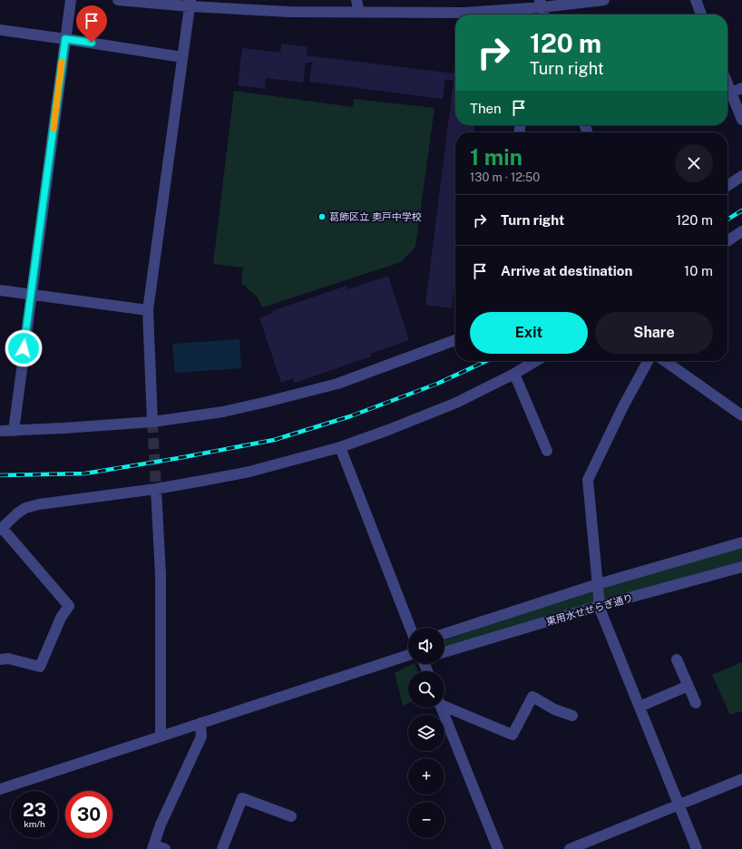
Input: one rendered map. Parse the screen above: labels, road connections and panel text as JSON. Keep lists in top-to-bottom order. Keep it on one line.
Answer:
{"streets":{"street":["東用水せせらぎ通り"]},"places":["葛飾区立 奥戸中学校"],"page":{"turn":["120 m","Turn right"],"then":"Then","heading":["1 min","130 m · 12:50"],"list":[{"name":"Turn right","value":"120 m"},{"name":"Arrive at destination","value":"10 m"}],"buttons":["Exit","Share"],"map_buttons":["+","−"],"speed":"23 km/h","limit":"30"}}
